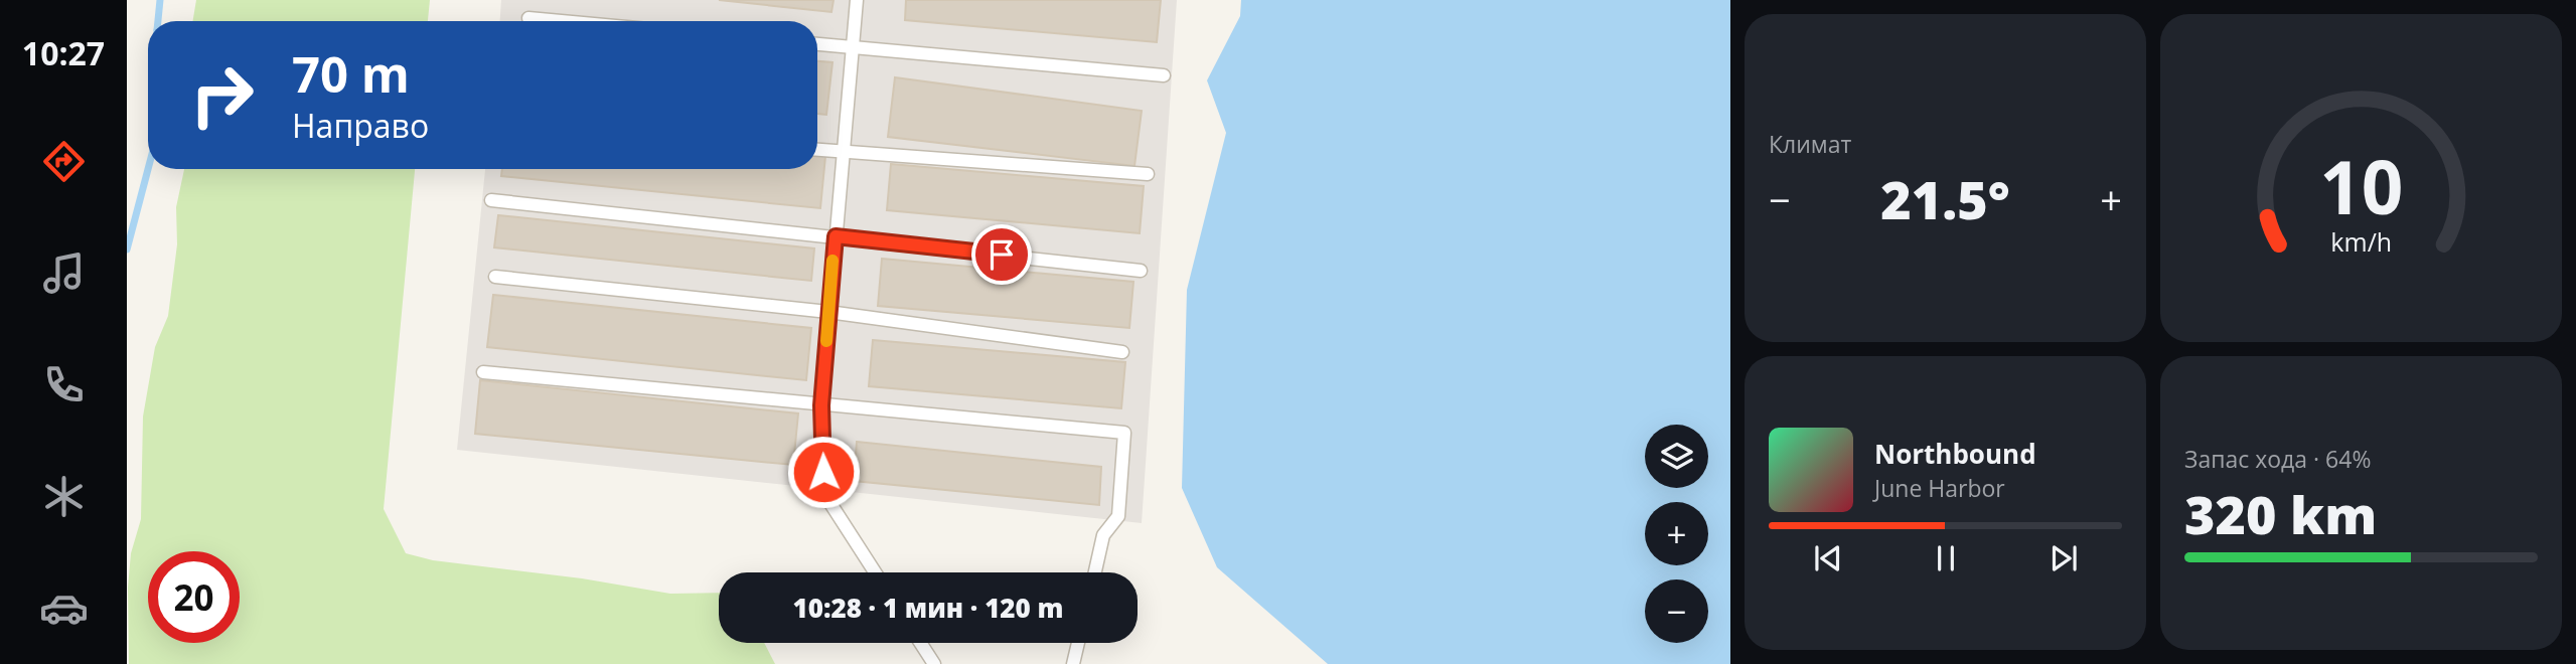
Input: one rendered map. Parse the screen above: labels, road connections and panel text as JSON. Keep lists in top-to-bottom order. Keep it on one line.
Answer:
{"page":{"tabs":"10:27","tile":["Климат",["Запас хода · 64%","320 km"]],"turn":["70 m","Направо"],"heat":["−","21.5°","+"],"map_buttons":["+","−"],"song":["Northbound","June Harbor"],"limit":"20","trip":"10:28 · 1 мин · 120 m","gauge":["10","km/h"]}}
